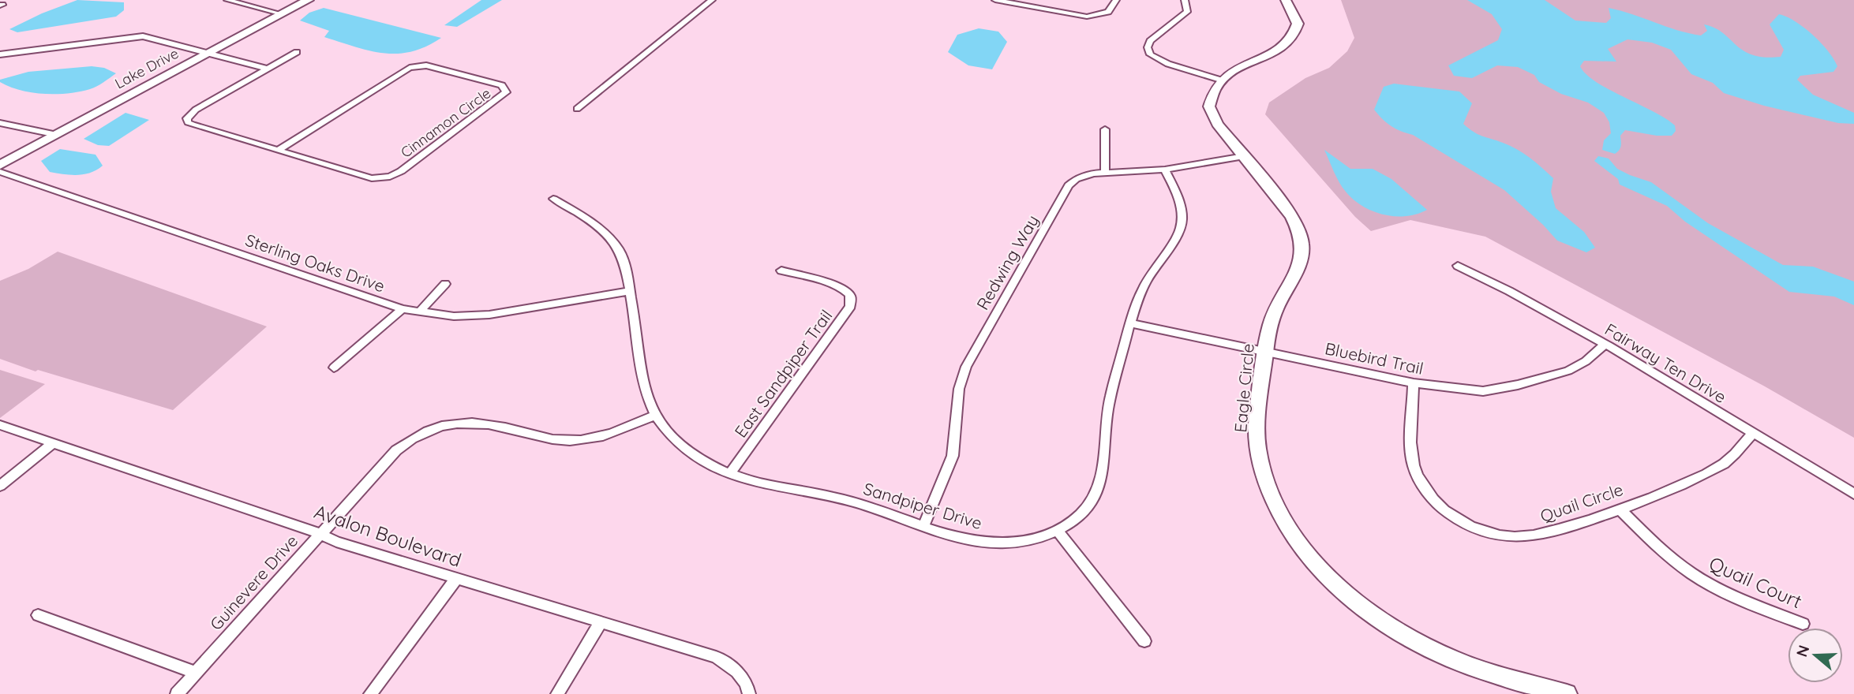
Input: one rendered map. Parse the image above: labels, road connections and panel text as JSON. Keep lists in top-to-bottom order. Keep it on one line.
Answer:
{"streets":{"street":["Lake Drive","Cinnamon Circle","Redwing Way","Sterling Oaks Drive","Bluebird Trail","Fairway Ten Drive","East Sandpiper Trail","Eagle Circle","Quail Circle","Sandpiper Drive","Avalon Boulevard","Guinevere Drive","Quail Court"]},"crossings":[["Redwing Way","Eagle Circle"],["Redwing Way","Sandpiper Drive"],["Sterling Oaks Drive","Sandpiper Drive"],["Bluebird Trail","Fairway Ten Drive"],["Bluebird Trail","Eagle Circle"],["Bluebird Trail","Quail Circle"],["Bluebird Trail","Sandpiper Drive"],["Fairway Ten Drive","Quail Circle"],["East Sandpiper Trail","Sandpiper Drive"],["Quail Circle","Quail Court"],["Sandpiper Drive","Guinevere Drive"],["Avalon Boulevard","Guinevere Drive"]],"north":"left"}
